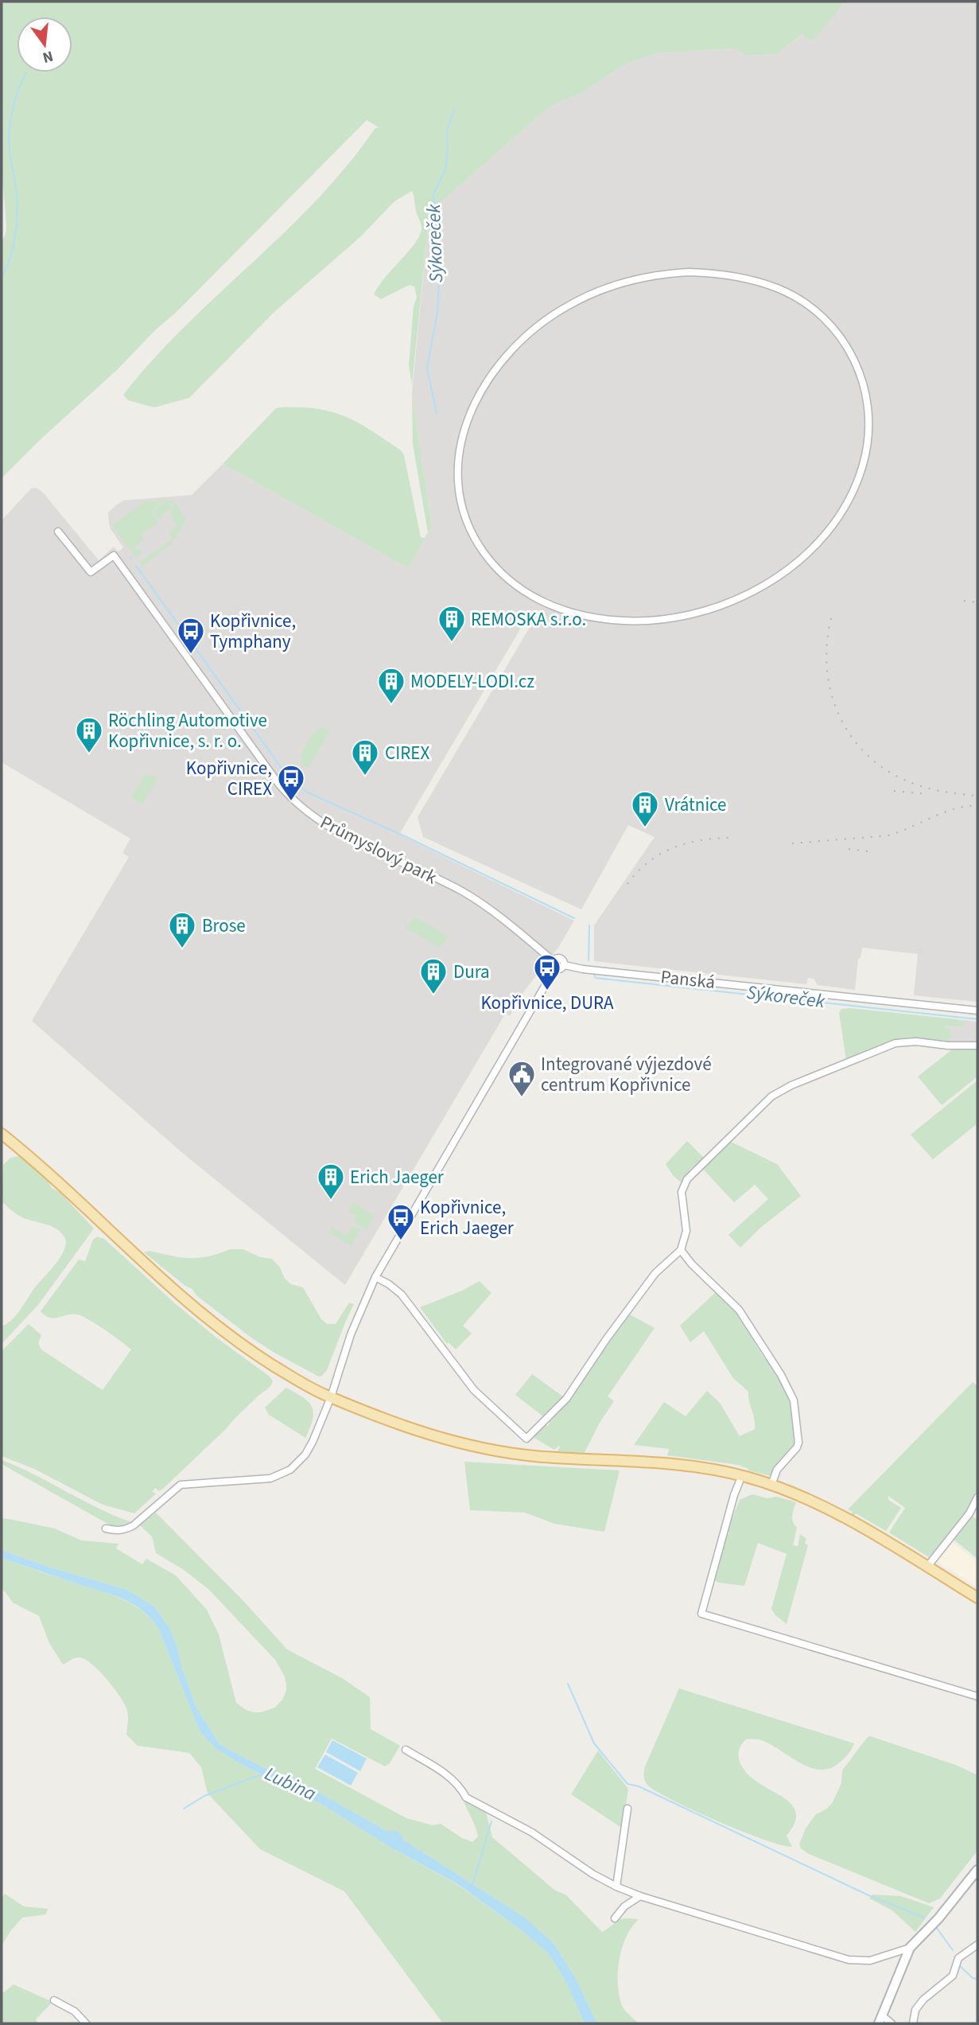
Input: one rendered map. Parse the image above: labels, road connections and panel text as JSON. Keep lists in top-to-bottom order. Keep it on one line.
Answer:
{"streets":{"street":["Průmyslový park","Panská"]},"crossings":[["Průmyslový park","Panská"]],"water":["Sýkoreček","Lubina"],"places":{"building":["REMOSKA s.r.o.","MODELY-LODI.cz","Röchling Automotive Kopřivnice, s. r. o.","CIREX","Vrátnice","Brose","Dura","Erich Jaeger"],"bus stop":["Kopřivnice, Tymphany","Kopřivnice, CIREX","Kopřivnice, DURA","Kopřivnice, Erich Jaeger"],"public building":["Integrované výjezdové centrum Kopřivnice"]},"north":"bottom"}
